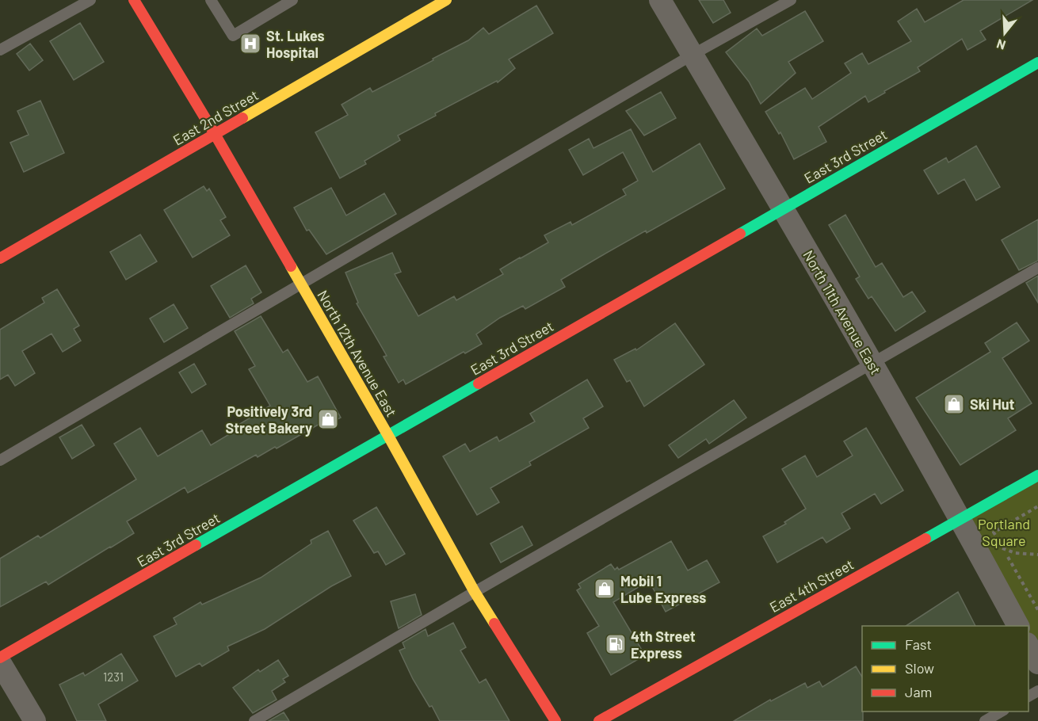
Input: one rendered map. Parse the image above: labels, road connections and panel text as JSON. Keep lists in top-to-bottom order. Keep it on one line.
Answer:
{"streets":{"street":["East 2nd Street","East 3rd Street","North 11th Avenue East","North 12th Avenue East","East 4th Street"]},"crossings":[["East 2nd Street","North 12th Avenue East"],["East 3rd Street","North 11th Avenue East"],["East 3rd Street","North 12th Avenue East"],["North 11th Avenue East","East 4th Street"]],"parks":["Portland Square"],"places":{"hospital":["St. Lukes Hospital"],"shop":["Ski Hut","Positively 3rd Street Bakery","Mobil 1 Lube Express"],"fuel station":["4th Street Express"]},"house_numbers":["1231"],"legend":["Fast","Slow","Jam"],"north":"bottom"}
